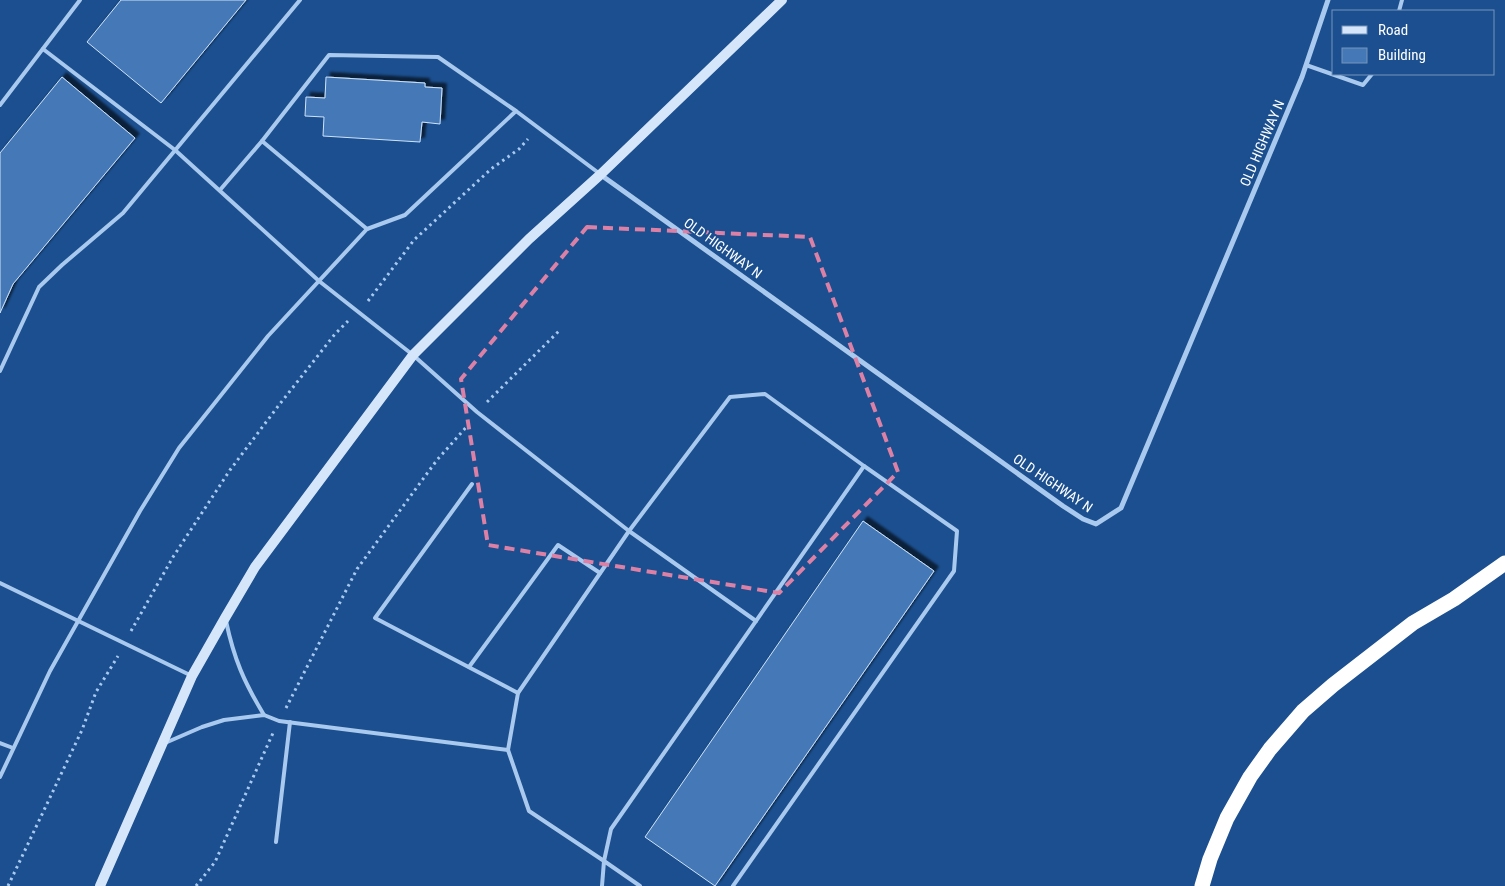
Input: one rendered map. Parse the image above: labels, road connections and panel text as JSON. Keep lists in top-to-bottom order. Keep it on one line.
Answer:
{"streets":{"street":["OLD HIGHWAY N"]},"legend":["Road","Building"]}
